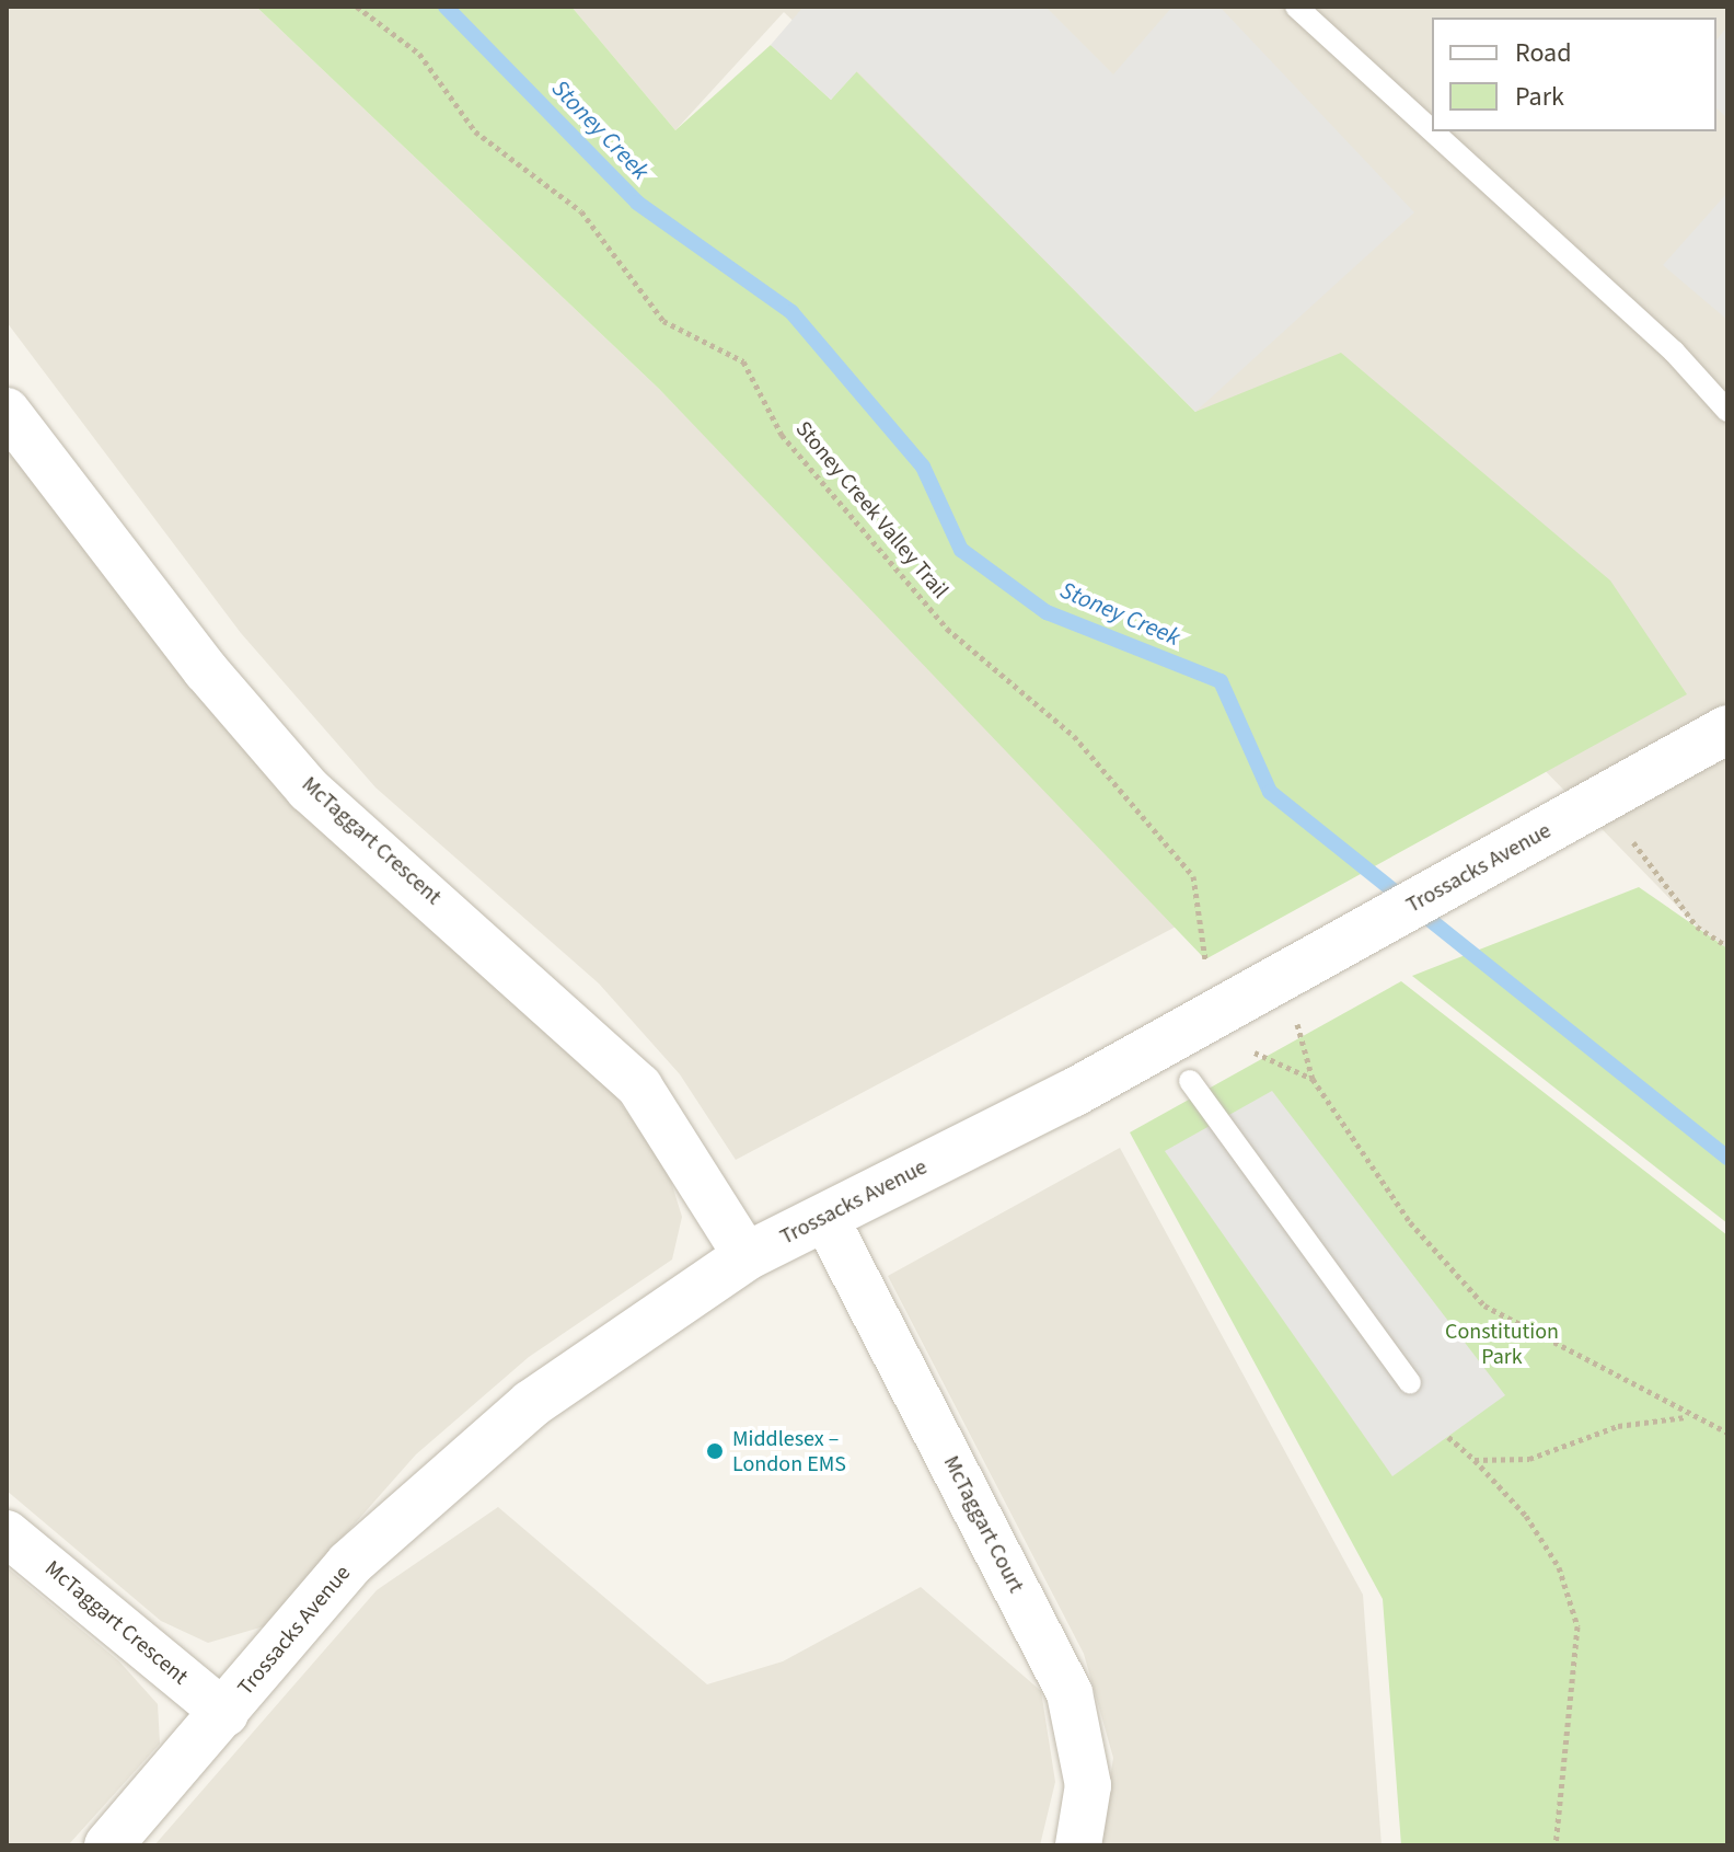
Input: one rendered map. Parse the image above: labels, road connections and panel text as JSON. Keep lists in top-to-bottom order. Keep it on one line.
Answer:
{"streets":{"street":["McTaggart Crescent","Trossacks Avenue","McTaggart Court"],"path":["Stoney Creek Valley Trail"]},"crossings":[["McTaggart Crescent","Trossacks Avenue"],["Trossacks Avenue","McTaggart Court"]],"water":["Stoney Creek"],"parks":["Constitution Park"],"places":["Middlesex – London EMS"],"legend":["Road","Park"]}
